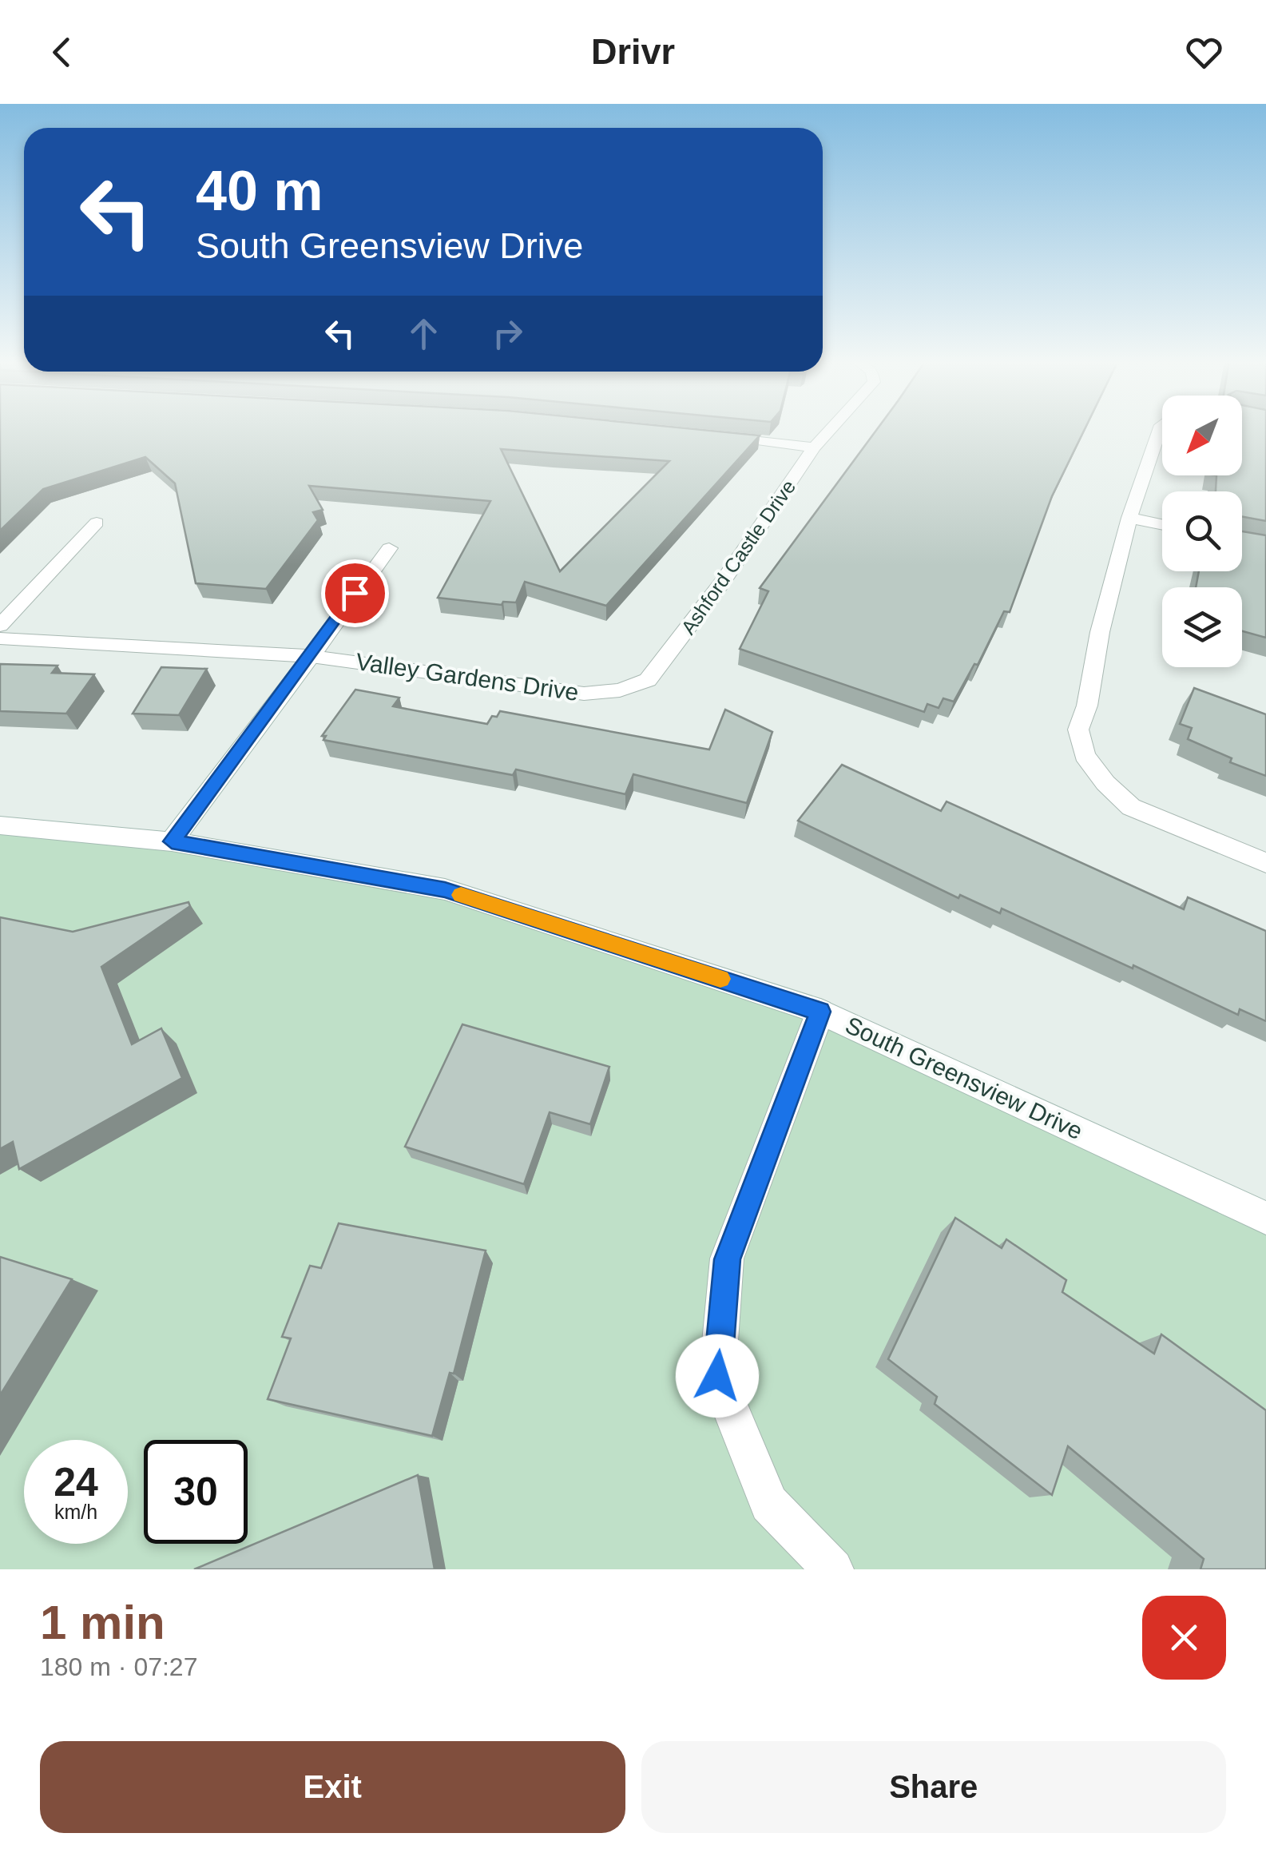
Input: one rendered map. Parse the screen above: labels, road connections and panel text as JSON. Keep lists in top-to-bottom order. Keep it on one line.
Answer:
{"streets":{"street":["Ashford Castle Drive","Valley Gardens Drive","South Greensview Drive"]},"crossings":[["Ashford Castle Drive","Valley Gardens Drive"]],"north":"bottom left","page":{"header":"Drivr","turn":["40 m","South Greensview Drive"],"speed":"24 km/h","limit":"30","heading":["1 min","180 m · 07:27"],"buttons":["Exit","Share"]}}
